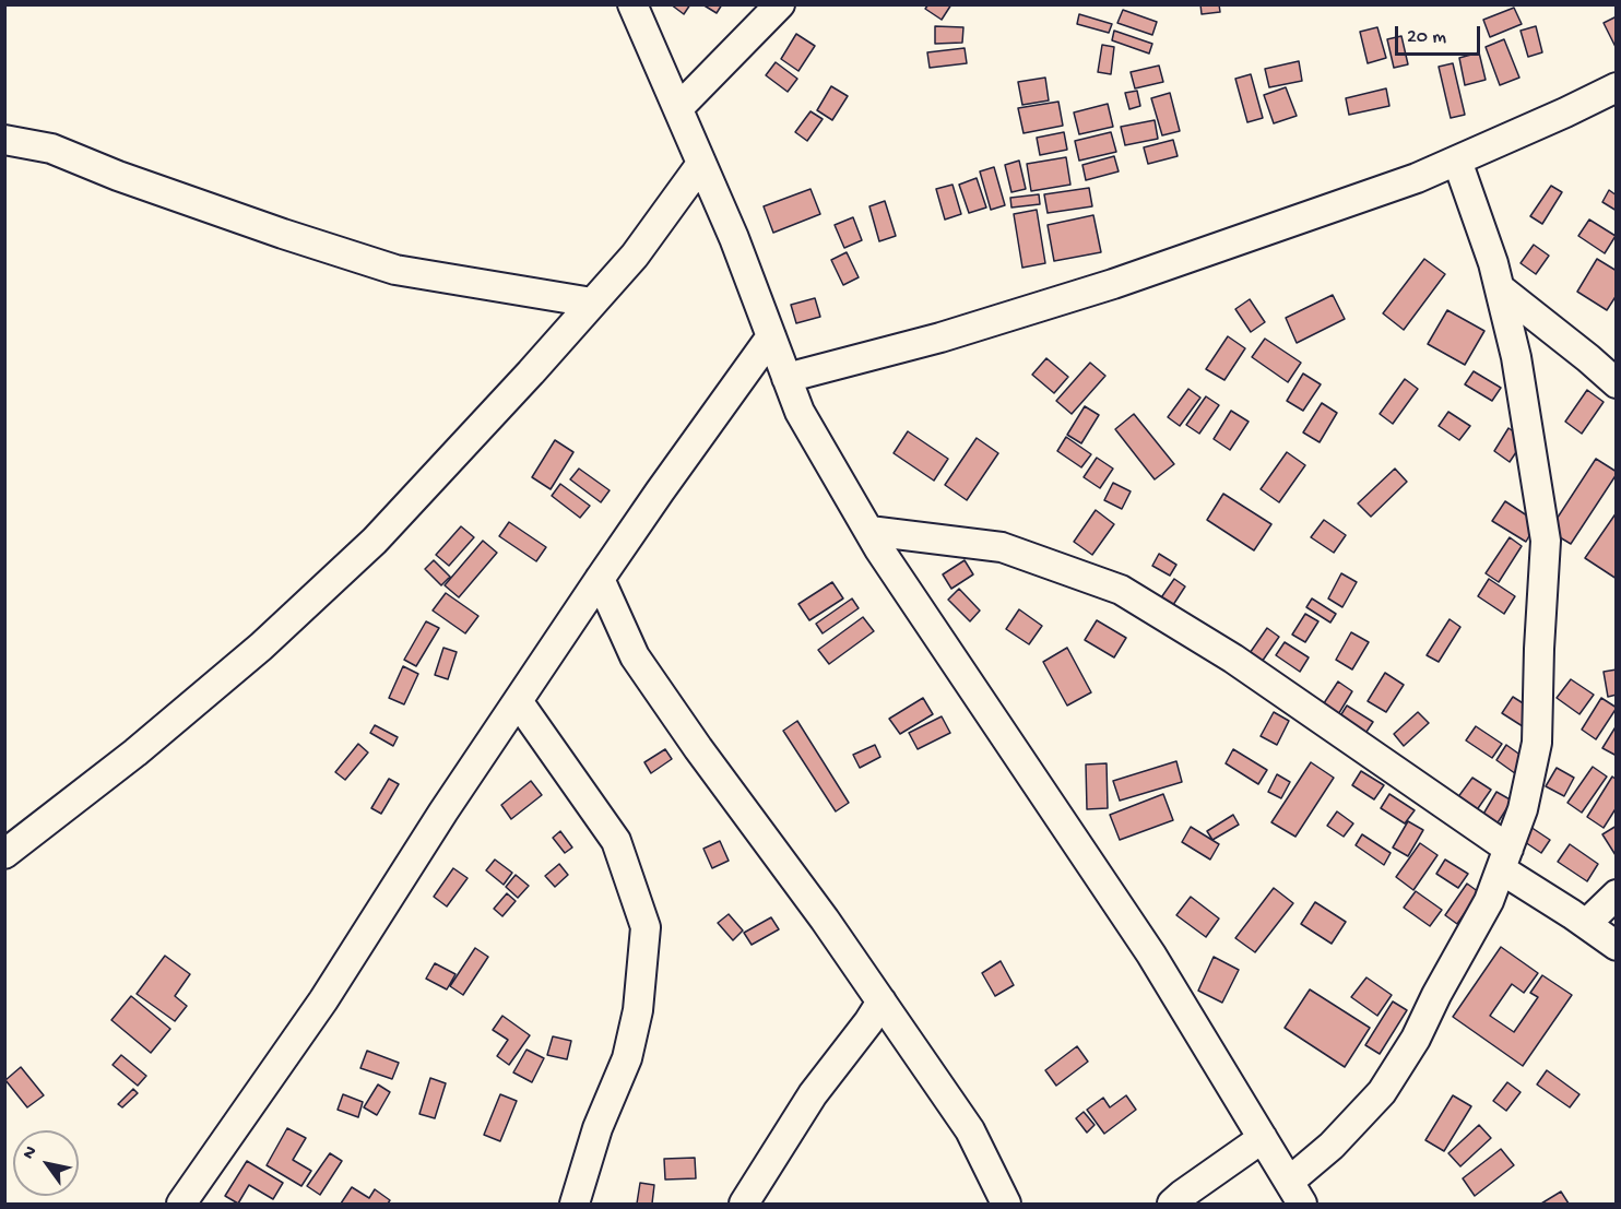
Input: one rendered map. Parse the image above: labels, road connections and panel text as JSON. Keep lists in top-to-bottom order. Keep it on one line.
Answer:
{"scale_bar":"20 m","north":"top left"}
